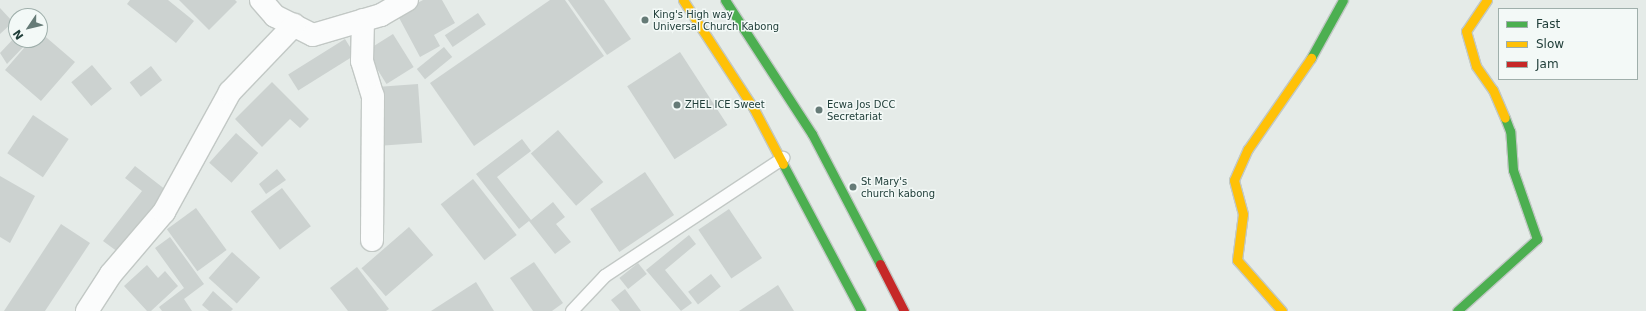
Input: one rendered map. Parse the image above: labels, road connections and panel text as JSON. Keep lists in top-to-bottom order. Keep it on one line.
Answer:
{"places":["King's High way Universal Church Kabong","ZHEL ICE Sweet","Ecwa Jos DCC Secretariat","St Mary's church kabong"],"legend":["Fast","Slow","Jam"],"north":"bottom left"}
